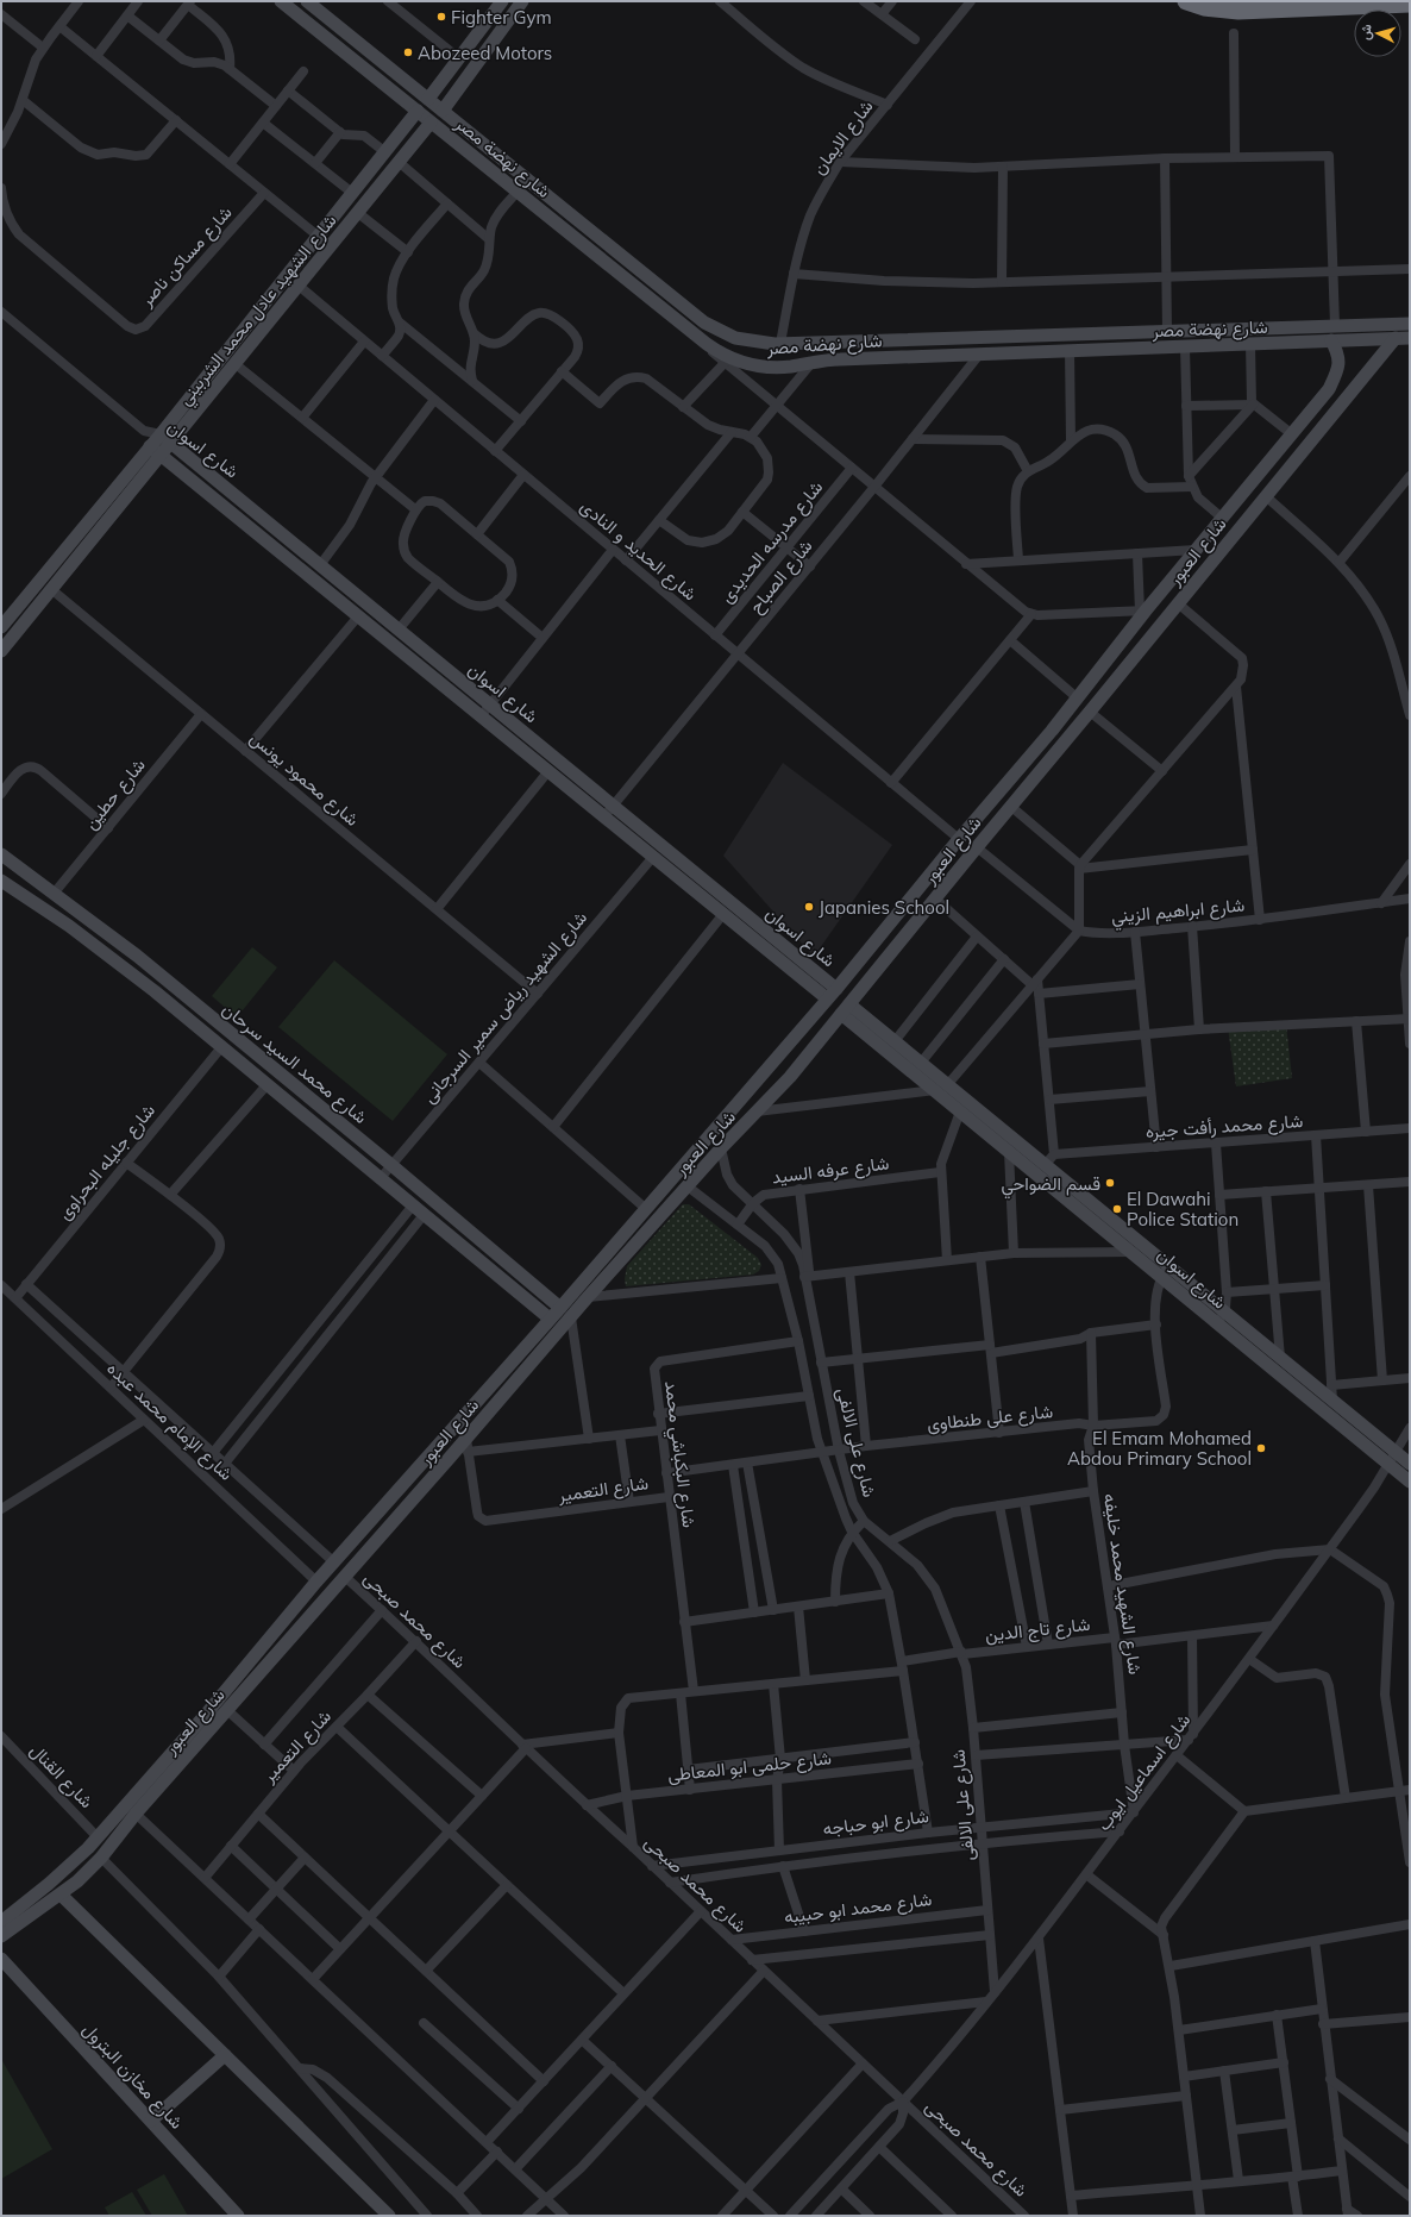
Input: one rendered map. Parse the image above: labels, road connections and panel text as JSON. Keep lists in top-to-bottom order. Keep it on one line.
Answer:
{"streets":{"street":["شارع الايمان","شارع نهضة مصر","شارع مساكن ناصر","شارع الشهيد عادل محمد الشربيني","شارع اسوان","شارع مدرسه الحديدى","شارع الحديد و النادى","شارع العبور","شارع الصباح","شارع محمود يونس","شارع حطين","شارع ابراهيم الزيني","شارع الشهيد رياض سمير السرجانى","شارع محمد السيد سرحان","شارع محمد رأفت جيره","شارع جليله البحراوى","شارع عرفه السيد","شارع على طنطاوى","شارع الإمام محمد عبده","شارع على الالفى","شارع البكباشي محمد","شارع التعمير","شارع الشهيد محمد خليفه","شارع محمد صبحى","شارع تاج الدين","شارع حلمى ابو المعاطى","شارع اسماعيل ايوب","شارع القنال","شارع ابو حباجه","شارع محمد ابو حبيبه","شارع مخازن البترول"]},"crossings":[["شارع الايمان","شارع نهضة مصر"],["شارع نهضة مصر","شارع الشهيد عادل محمد الشربيني"],["شارع نهضة مصر","شارع العبور"],["شارع نهضة مصر","شارع الصباح"],["شارع الشهيد عادل محمد الشربيني","شارع اسوان"],["شارع الشهيد عادل محمد الشربيني","شارع الحديد و النادى"],["شارع الشهيد عادل محمد الشربيني","شارع محمود يونس"],["شارع اسوان","شارع العبور"],["شارع اسوان","شارع الصباح"],["شارع اسوان","شارع الشهيد رياض سمير السرجانى"],["شارع اسوان","شارع على طنطاوى"],["شارع اسوان","شارع اسماعيل ايوب"],["شارع مدرسه الحديدى","شارع الحديد و النادى"],["شارع الحديد و النادى","شارع العبور"],["شارع الحديد و النادى","شارع الصباح"],["شارع العبور","شارع محمد السيد سرحان"],["شارع العبور","شارع الإمام محمد عبده"],["شارع العبور","شارع على الالفى"],["شارع العبور","شارع التعمير"],["شارع العبور","شارع محمد صبحى"],["شارع العبور","شارع القنال"],["شارع محمود يونس","شارع حطين"],["شارع محمود يونس","شارع الشهيد رياض سمير السرجانى"],["شارع حطين","شارع محمد السيد سرحان"],["شارع الشهيد رياض سمير السرجانى","شارع محمد السيد سرحان"],["شارع محمد السيد سرحان","شارع جليله البحراوى"],["شارع جليله البحراوى","شارع الإمام محمد عبده"],["شارع عرفه السيد","شارع على الالفى"],["شارع على طنطاوى","شارع على الالفى"],["شارع على طنطاوى","شارع البكباشي محمد"],["شارع على طنطاوى","شارع الشهيد محمد خليفه"],["شارع على الالفى","شارع البكباشي محمد"],["شارع على الالفى","شارع تاج الدين"],["شارع على الالفى","شارع حلمى ابو المعاطى"],["شارع على الالفى","شارع اسماعيل ايوب"],["شارع على الالفى","شارع ابو حباجه"],["شارع على الالفى","شارع محمد ابو حبيبه"],["شارع البكباشي محمد","شارع التعمير"],["شارع البكباشي محمد","شارع تاج الدين"],["شارع التعمير","شارع محمد صبحى"],["شارع الشهيد محمد خليفه","شارع تاج الدين"],["شارع الشهيد محمد خليفه","شارع اسماعيل ايوب"],["شارع الشهيد محمد خليفه","شارع ابو حباجه"],["شارع محمد صبحى","شارع تاج الدين"],["شارع محمد صبحى","شارع حلمى ابو المعاطى"],["شارع محمد صبحى","شارع اسماعيل ايوب"],["شارع محمد صبحى","شارع ابو حباجه"],["شارع محمد صبحى","شارع محمد ابو حبيبه"],["شارع تاج الدين","شارع حلمى ابو المعاطى"],["شارع تاج الدين","شارع اسماعيل ايوب"],["شارع اسماعيل ايوب","شارع ابو حباجه"]],"places":["Fighter Gym","Abozeed Motors","Japanies School","قسم الضواحي","El Dawahi Police Station","El Emam Mohamed Abdou Primary School"],"north":"left"}
